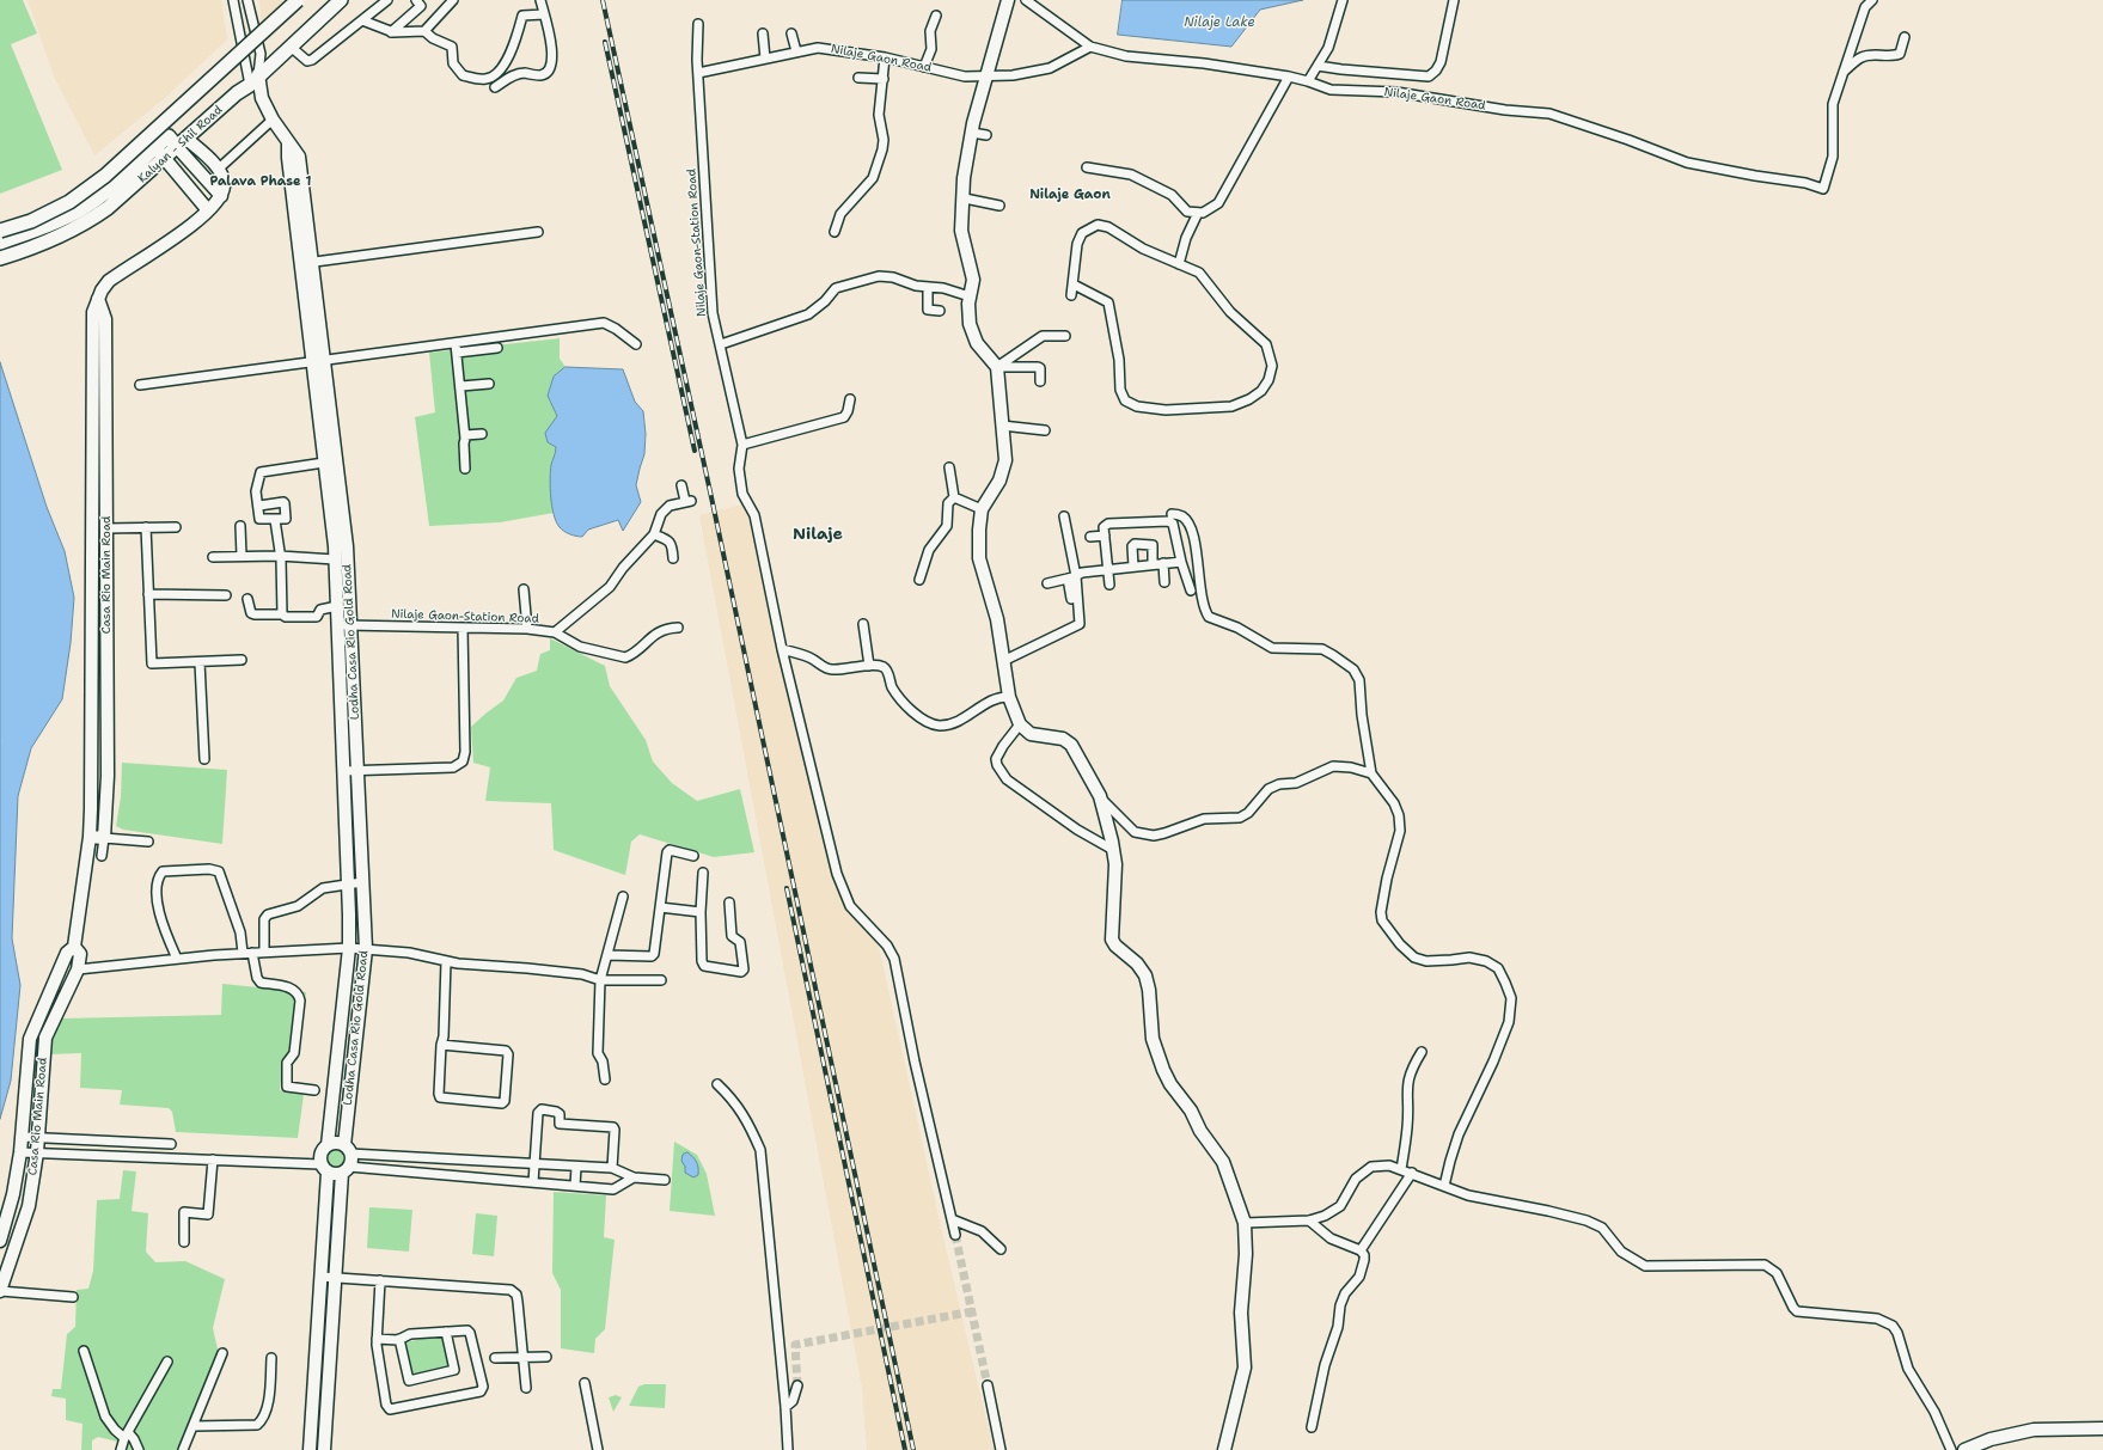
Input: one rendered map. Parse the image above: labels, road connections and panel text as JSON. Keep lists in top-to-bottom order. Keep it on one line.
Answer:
{"streets":{"main road":["Kalyan - Shil Road"],"street":["Nilaje Gaon Road","Nilaje Gaon-Station Road","Casa Rio Main Road","Lodha Casa Rio Gold Road"]},"crossings":[["Nilaje Gaon Road","Nilaje Gaon-Station Road"],["Kalyan - Shil Road","Lodha Casa Rio Gold Road"],["Nilaje Gaon-Station Road","Lodha Casa Rio Gold Road"]],"districts":["Palava Phase 1","Nilaje Gaon","Nilaje"],"water":["Nilaje Lake"]}
